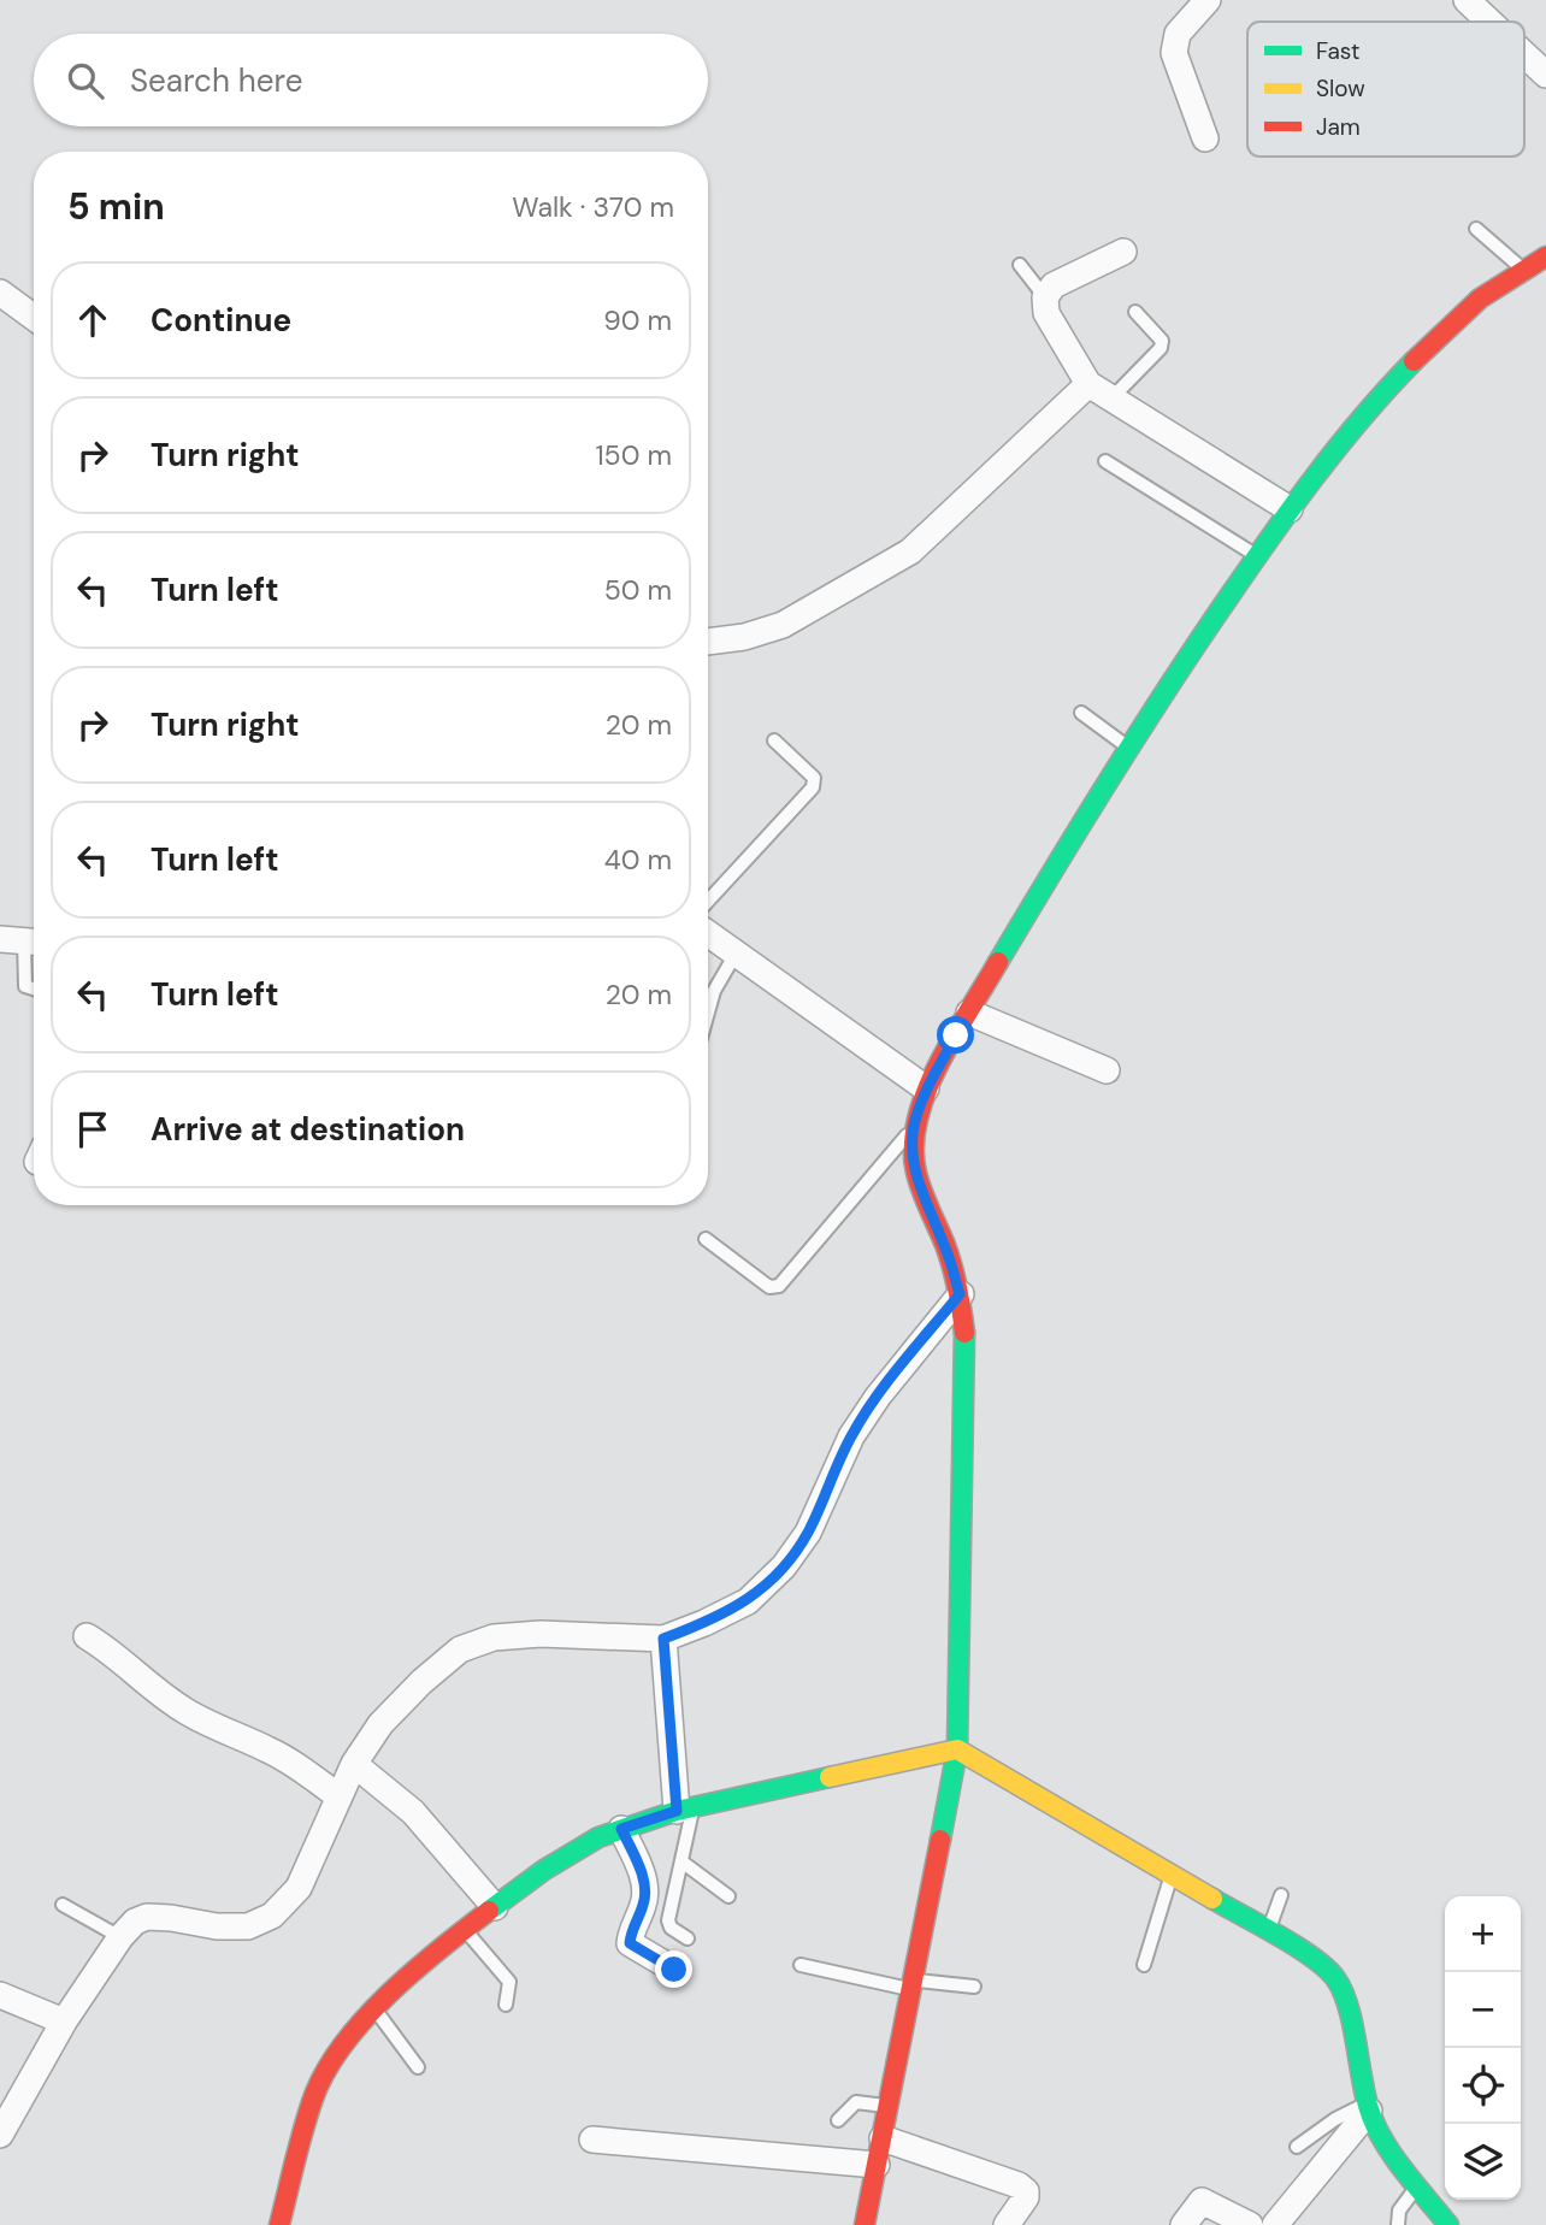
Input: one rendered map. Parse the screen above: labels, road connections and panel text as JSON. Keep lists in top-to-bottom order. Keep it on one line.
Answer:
{"legend":["Fast","Slow","Jam"],"page":{"search":"Search here","heading":["5 min","Walk · 370 m"],"list":[["Continue","90 m"],["Turn right","150 m"],["Turn left","50 m"],["Turn right","20 m"],["Turn left","40 m"],["Turn left","20 m"],"Arrive at destination"],"map_buttons":["+","−"]}}
